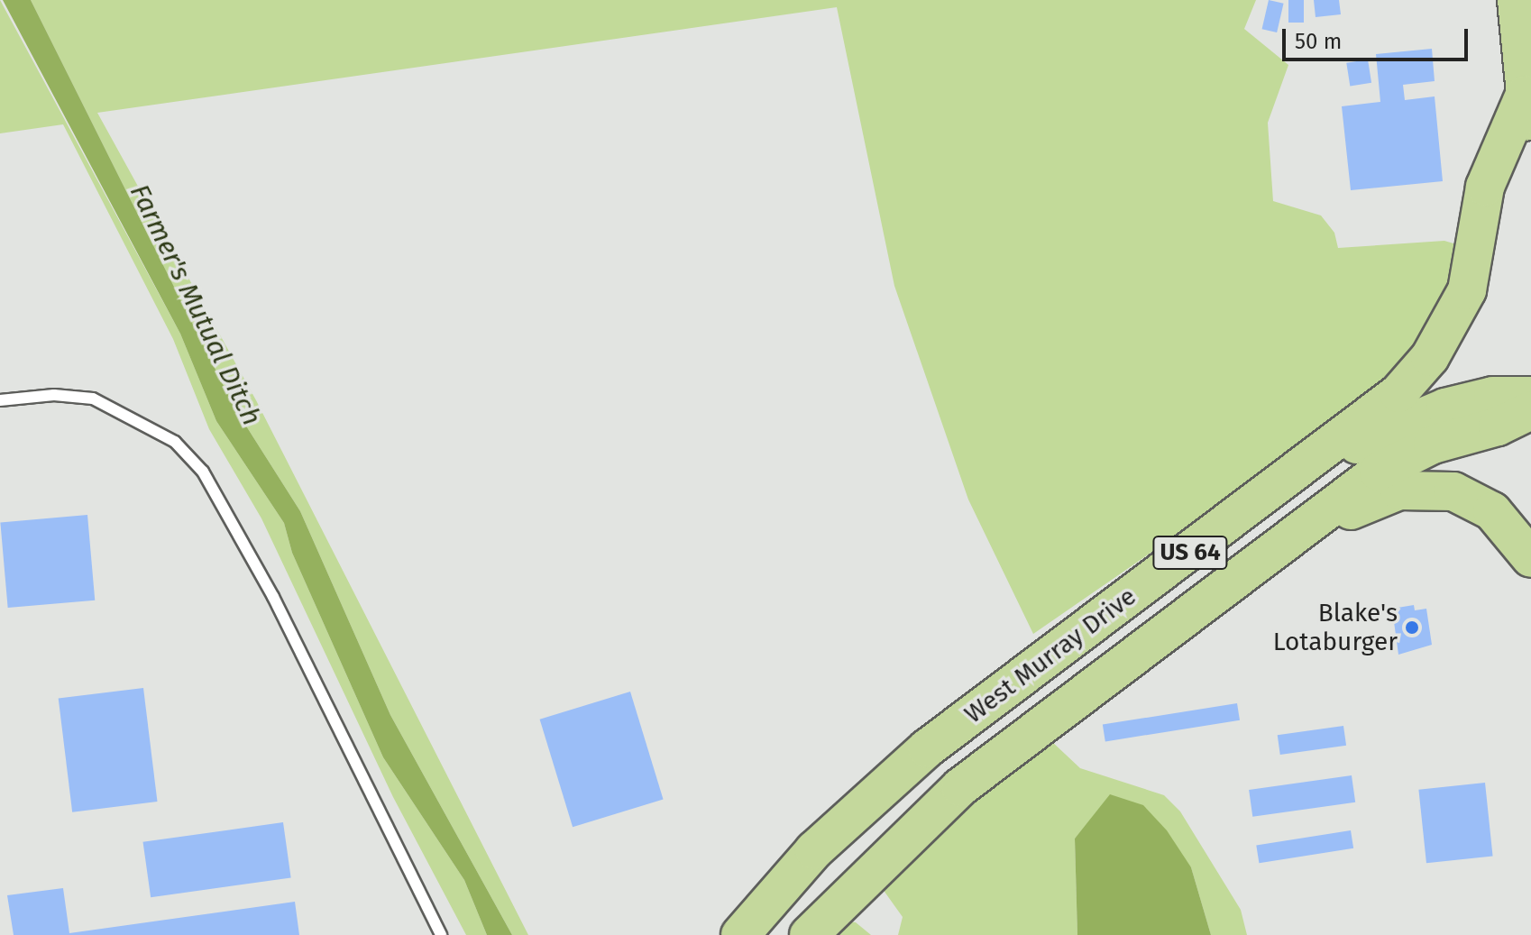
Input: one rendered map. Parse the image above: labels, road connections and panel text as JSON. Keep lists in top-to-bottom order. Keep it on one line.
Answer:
{"streets":{"highway":["US 64","West Murray Drive"]},"crossings":[["US 64","West Murray Drive"]],"water":["Farmer's Mutual Ditch"],"places":["Blake's Lotaburger"],"scale_bar":"50 m"}
